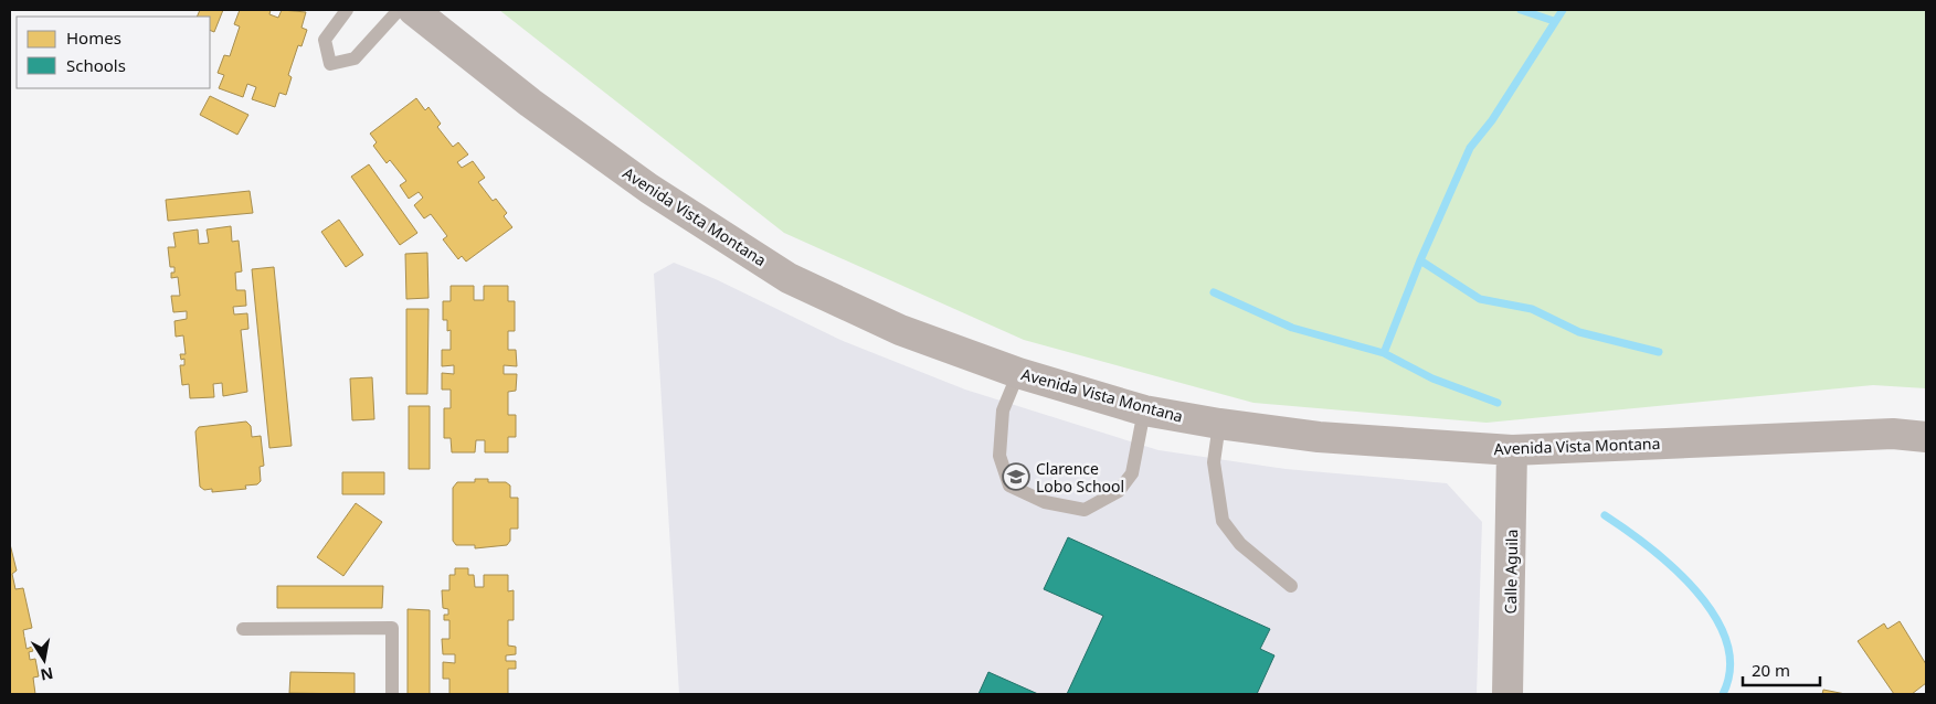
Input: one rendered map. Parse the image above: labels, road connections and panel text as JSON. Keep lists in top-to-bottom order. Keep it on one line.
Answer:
{"streets":{"street":["Avenida Vista Montana","Calle Aguila"]},"crossings":[["Avenida Vista Montana","Calle Aguila"]],"places":{"school or university":["Clarence Lobo School"]},"legend":["Homes","Schools"],"scale_bar":"20 m","north":"bottom"}
